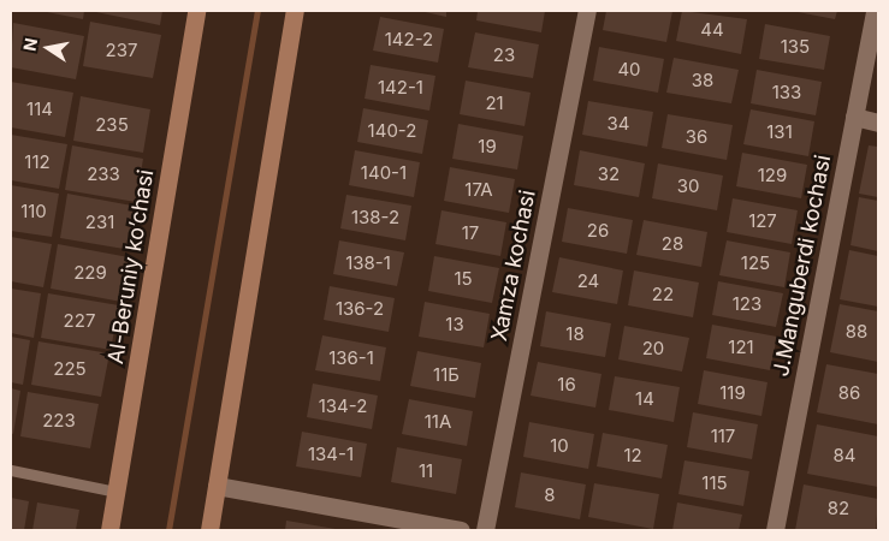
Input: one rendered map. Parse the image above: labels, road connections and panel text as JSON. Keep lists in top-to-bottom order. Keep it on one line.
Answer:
{"streets":{"main road":["Al-Beruniy ko’chasi"],"street":["Xamza kochasi","J.Manguberdi kochasi"]},"house_numbers":["44","142-2","135","237","23","40","38","142-1","133","21","114","34","235","140-2","131","36","19","112","140-1","233","32","129","30","17A","110","138-2","127","231","26","17","28","138-1","125","229","15","24","22","123","136-2","227","13","88","18","121","20","136-1","225","11Б","16","119","86","14","134-2","223","11А","117","10","134-1","12","84","11","115","8","82"],"north":"left"}
